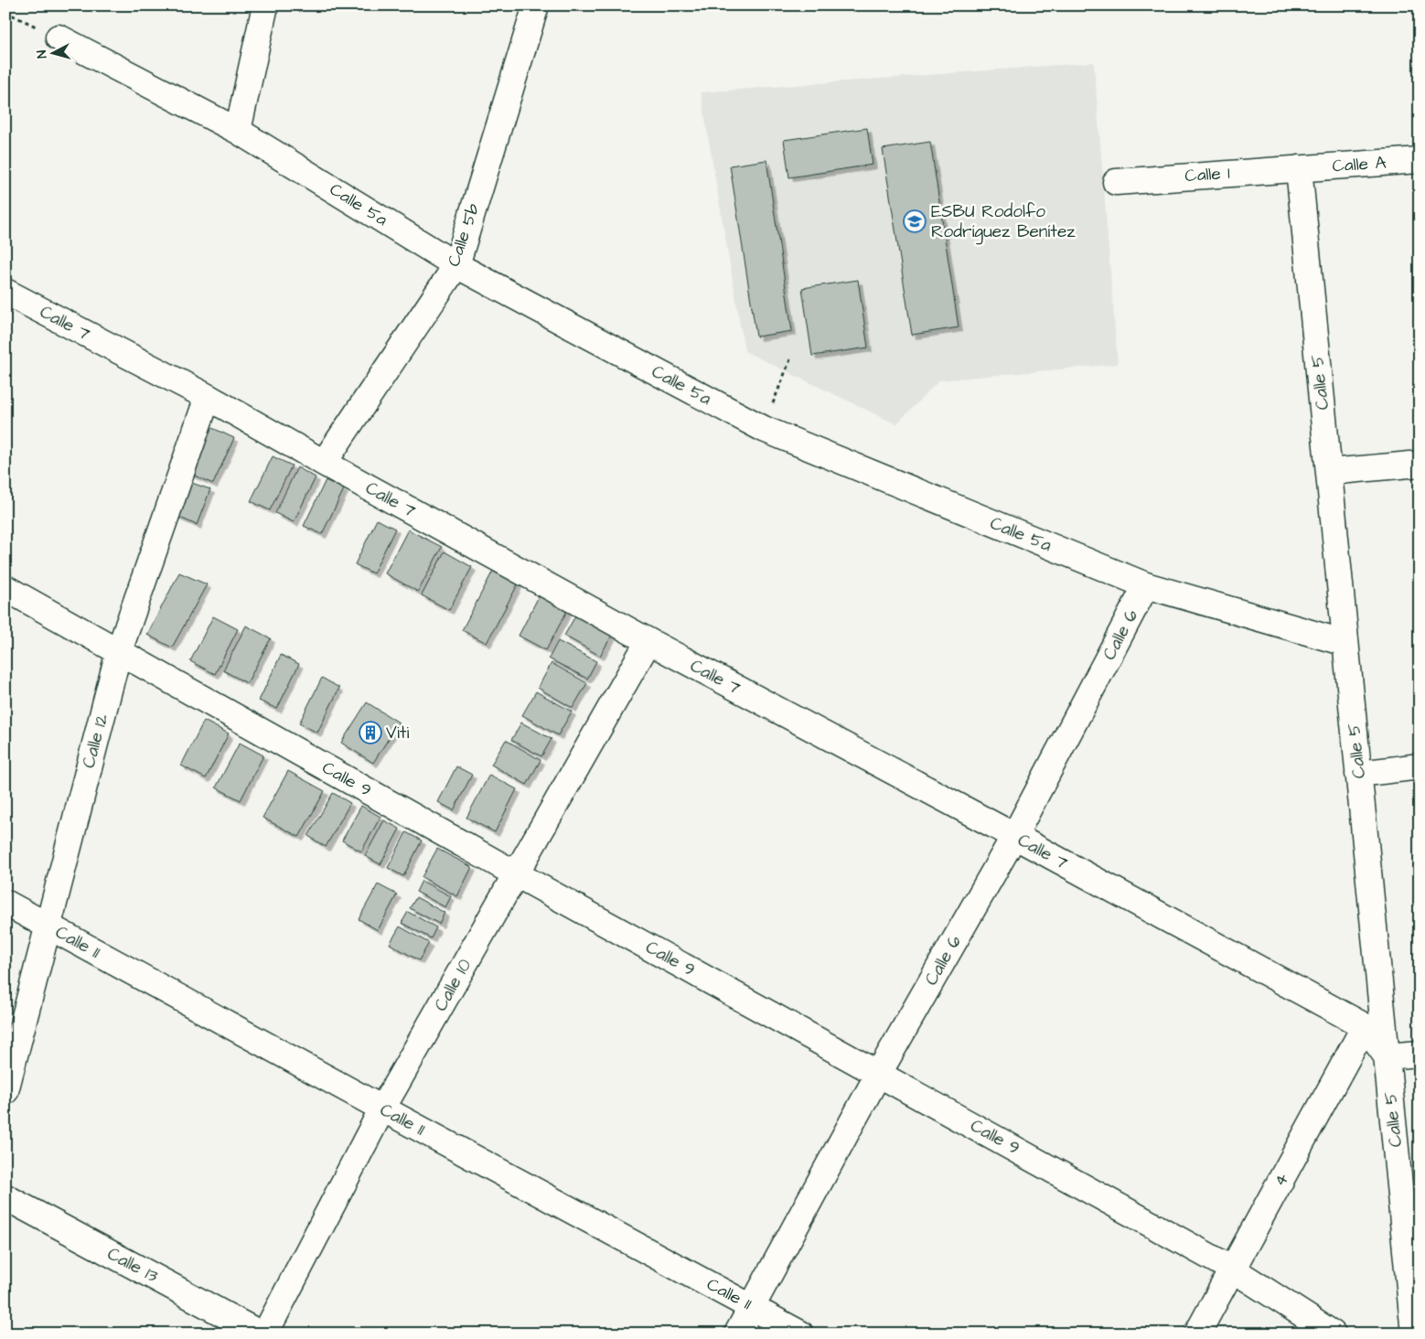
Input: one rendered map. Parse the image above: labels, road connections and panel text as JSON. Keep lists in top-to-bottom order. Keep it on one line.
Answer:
{"streets":{"street":["Calle A","Calle 1","Calle 5a","Calle 5b","Calle 7","Calle 5","Calle 6","Calle 12","Calle 9","Calle 11","Calle 10","4","Calle 13"]},"crossings":[["Calle A","Calle 1"],["Calle A","Calle 5"],["Calle 1","Calle 5"],["Calle 5a","Calle 5b"],["Calle 5a","Calle 5"],["Calle 5a","Calle 6"],["Calle 5b","Calle 7"],["Calle 7","Calle 5"],["Calle 7","Calle 6"],["Calle 7","Calle 12"],["Calle 7","Calle 10"],["Calle 7","4"],["Calle 6","Calle 9"],["Calle 6","Calle 11"],["Calle 12","Calle 9"],["Calle 12","Calle 11"],["Calle 9","Calle 10"],["Calle 9","4"],["Calle 11","Calle 10"]],"places":{"school or university":["ESBU Rodolfo Rodríguez Benítez"],"building":["Viti"]},"north":"left"}
